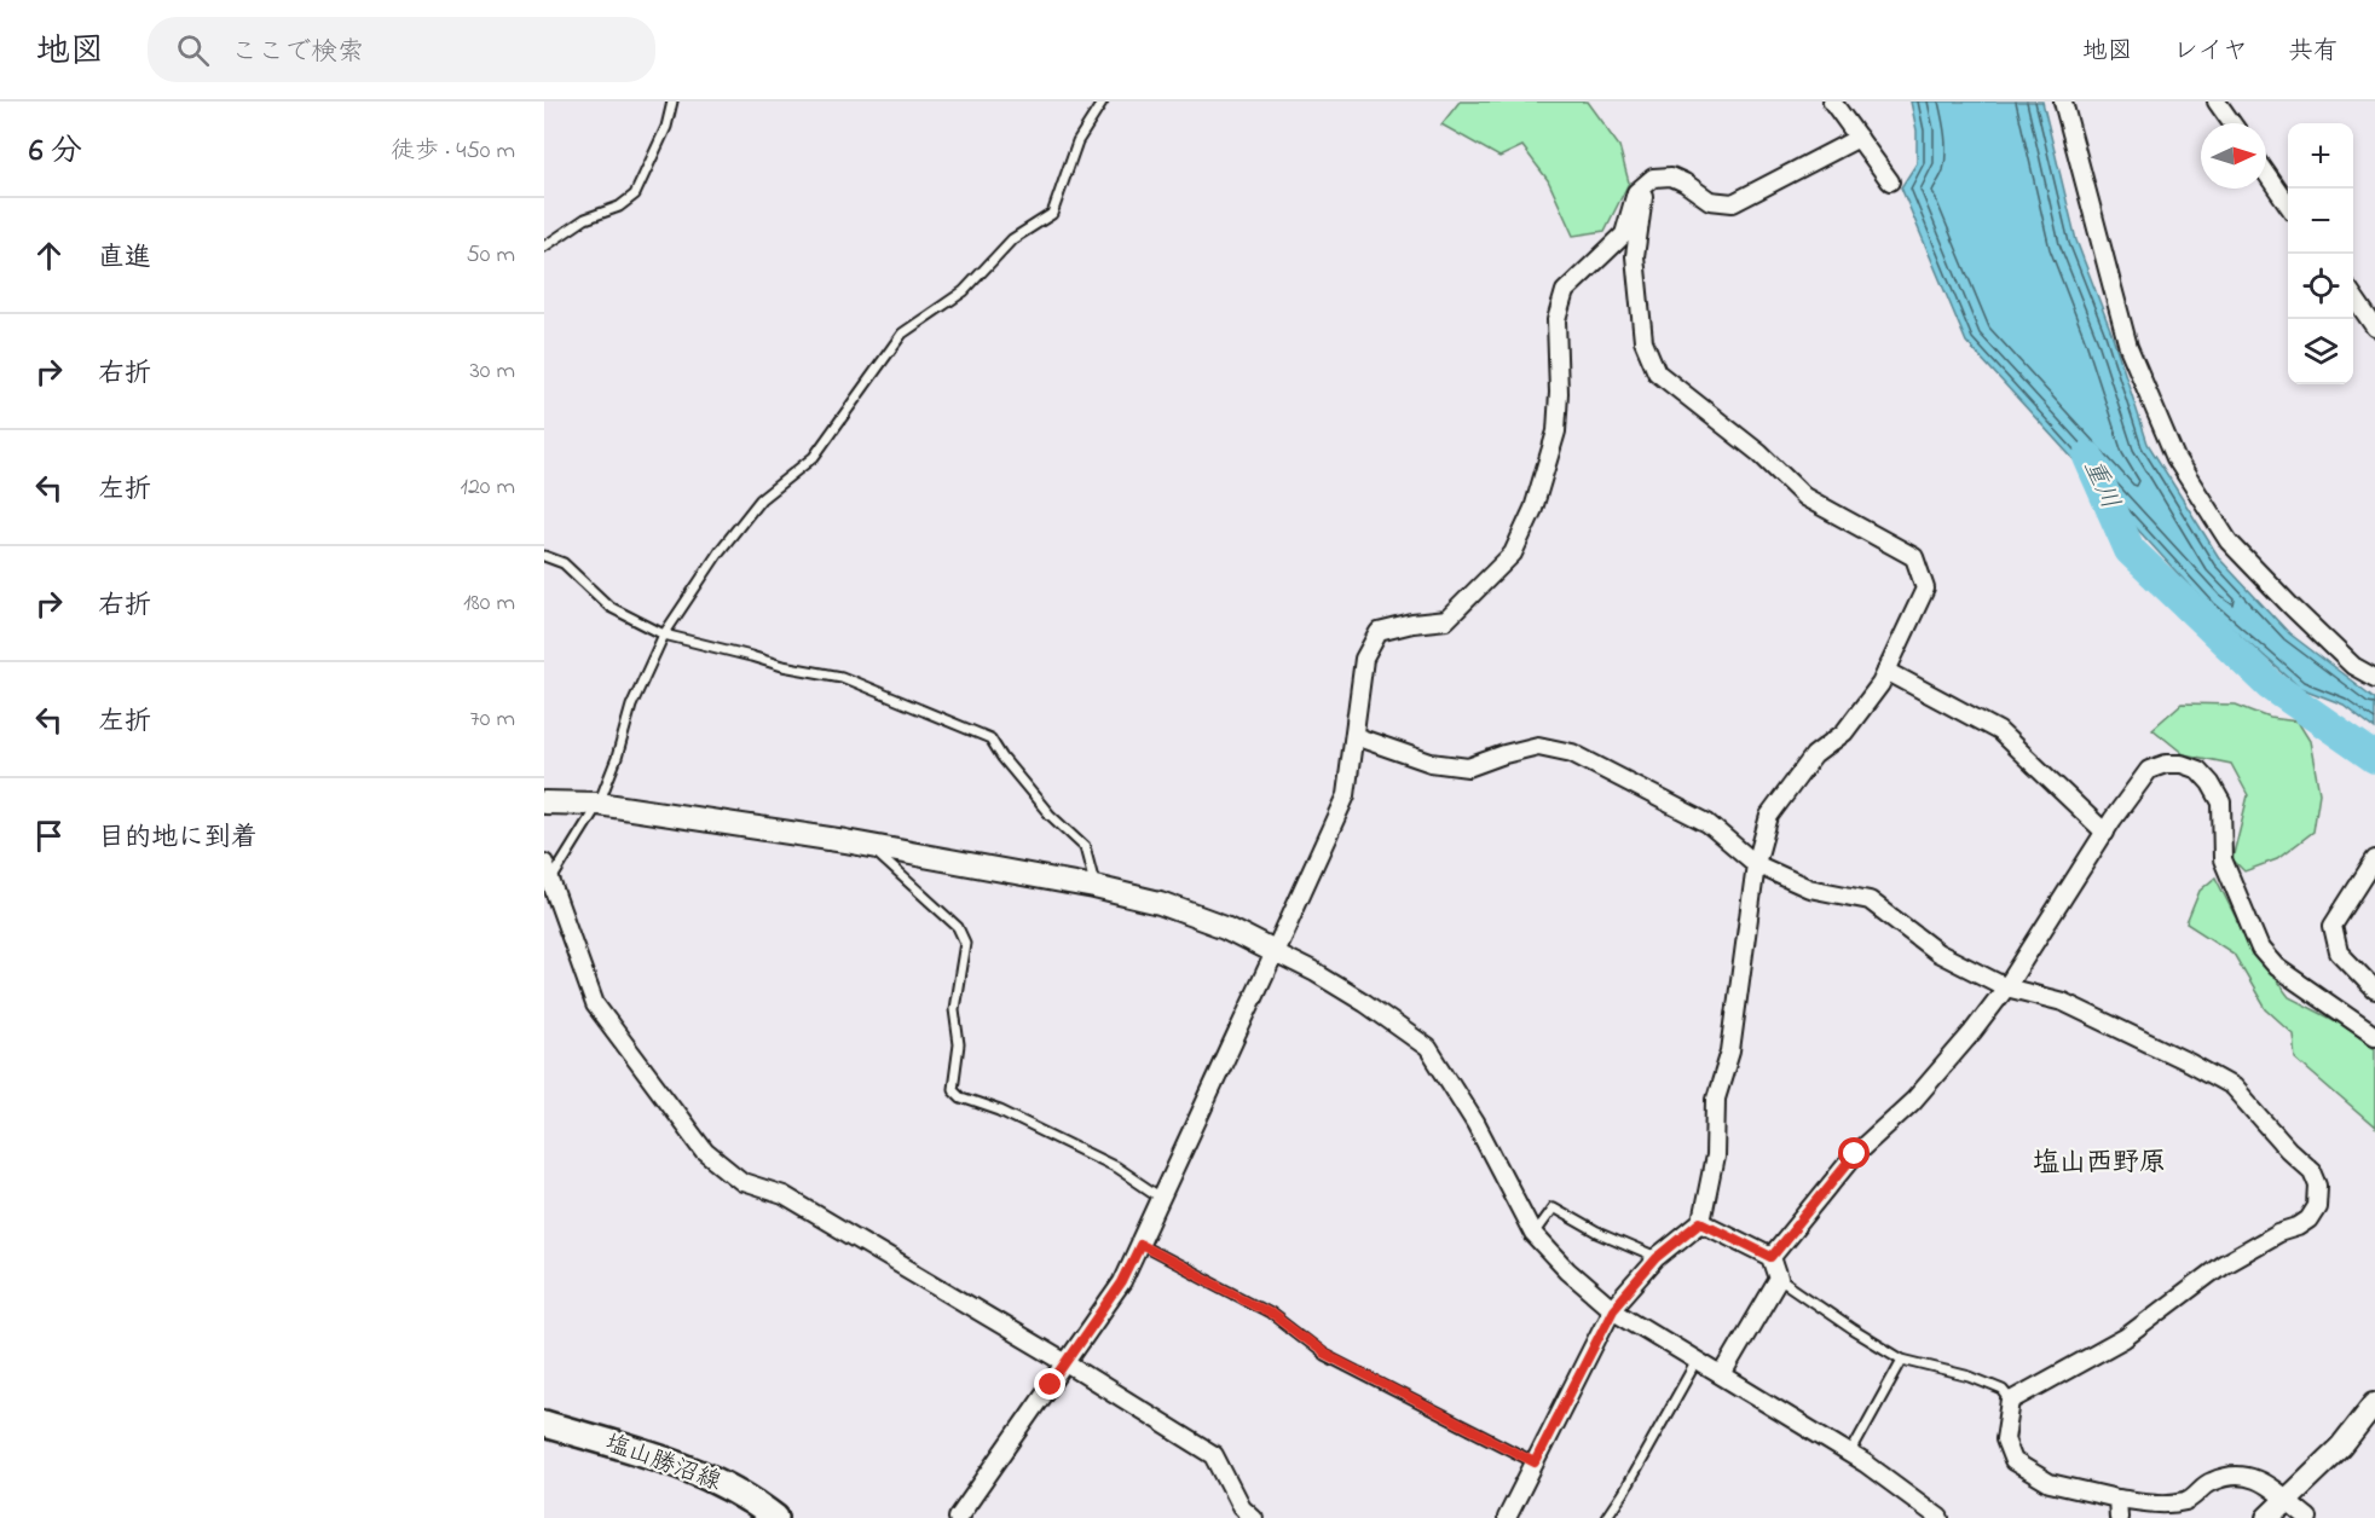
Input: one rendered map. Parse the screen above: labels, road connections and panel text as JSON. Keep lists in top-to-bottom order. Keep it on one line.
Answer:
{"streets":{"main road":["塩山勝沼線"]},"districts":["塩山西野原"],"water":["重川"],"north":"right","page":{"header":"地図","search":"ここで検索","nav":["地図","レイヤ","共有"],"heading":["6 分","徒歩 · 450 m"],"map_buttons":["+","−"],"list":[["直進","50 m"],["右折","30 m"],["左折","120 m"],["右折","180 m"],["左折","70 m"],"目的地に到着"]}}
